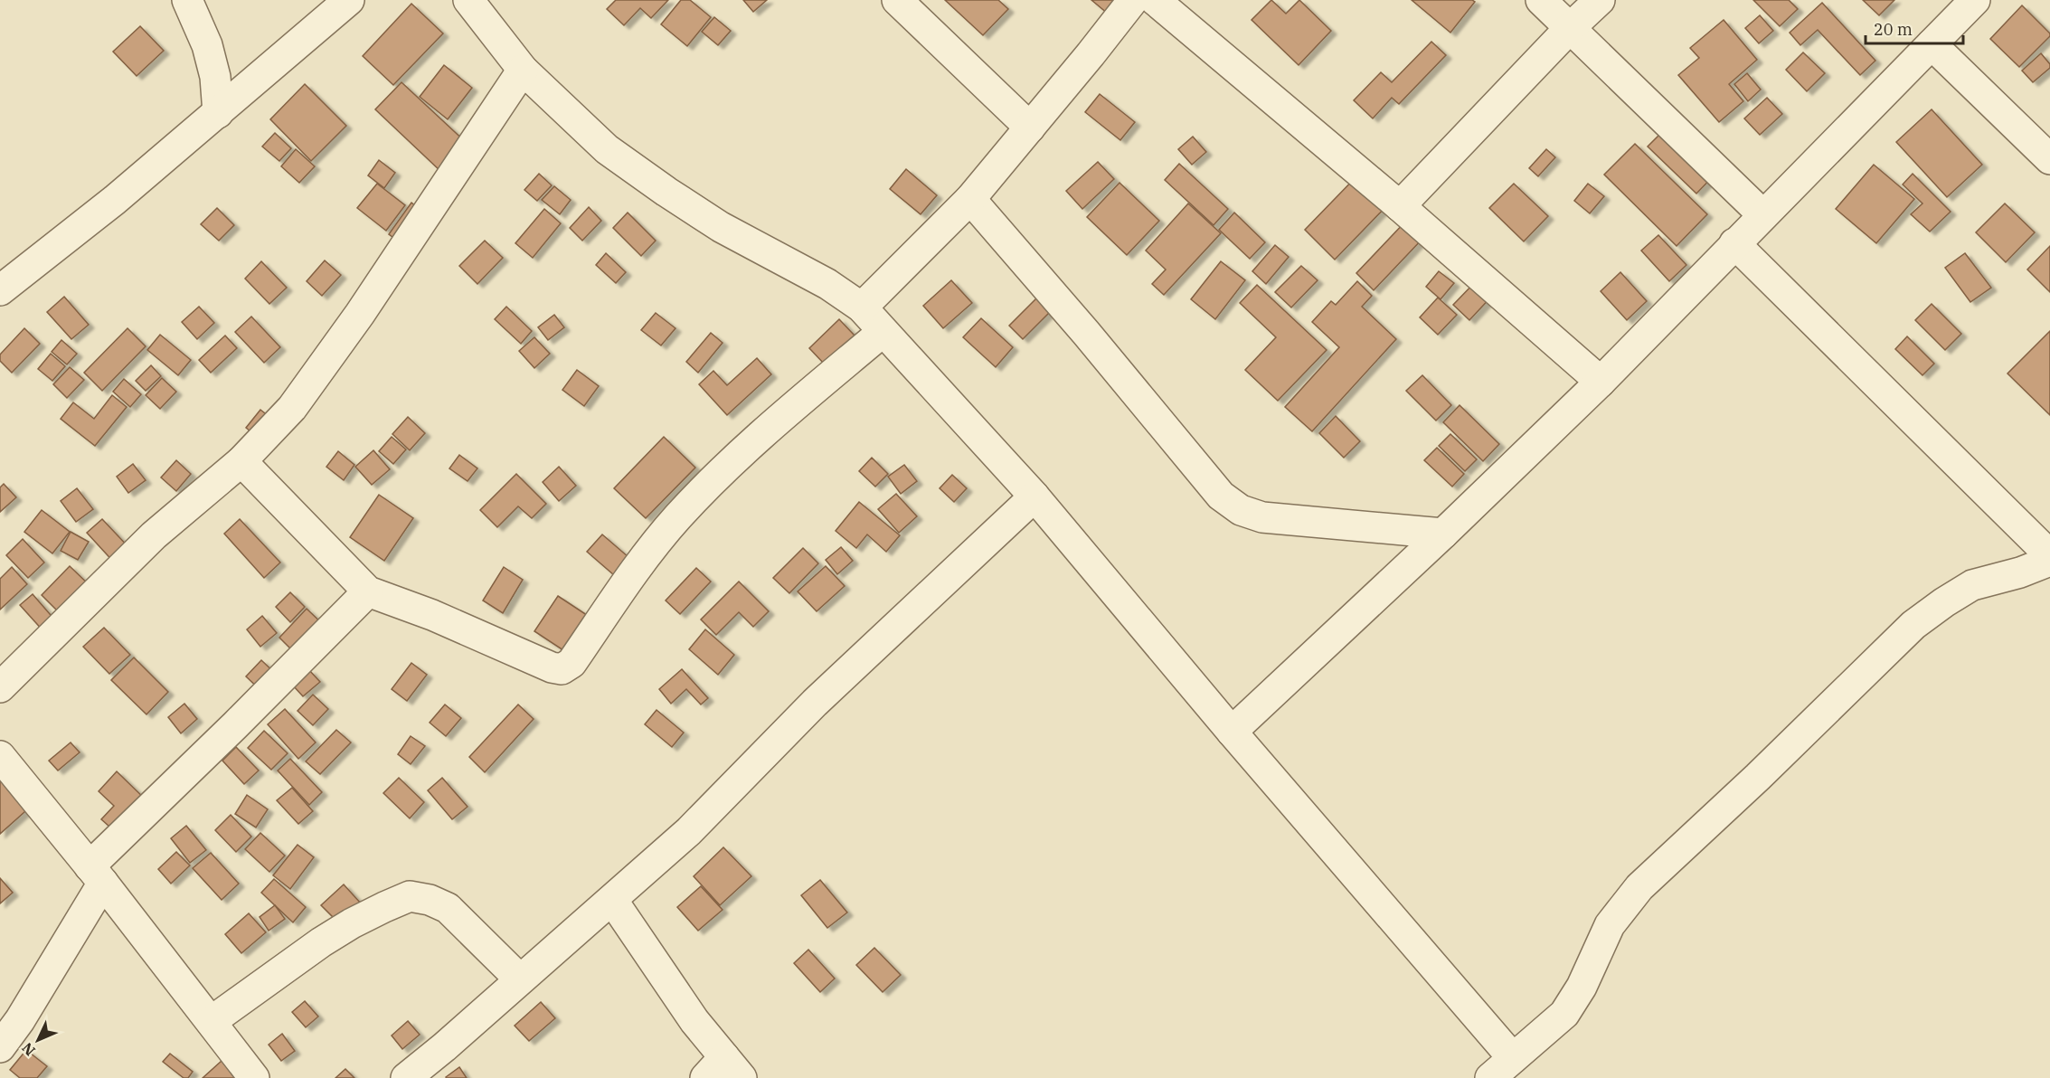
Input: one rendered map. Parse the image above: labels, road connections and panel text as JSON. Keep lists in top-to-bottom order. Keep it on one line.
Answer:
{"scale_bar":"20 m","north":"bottom left"}
